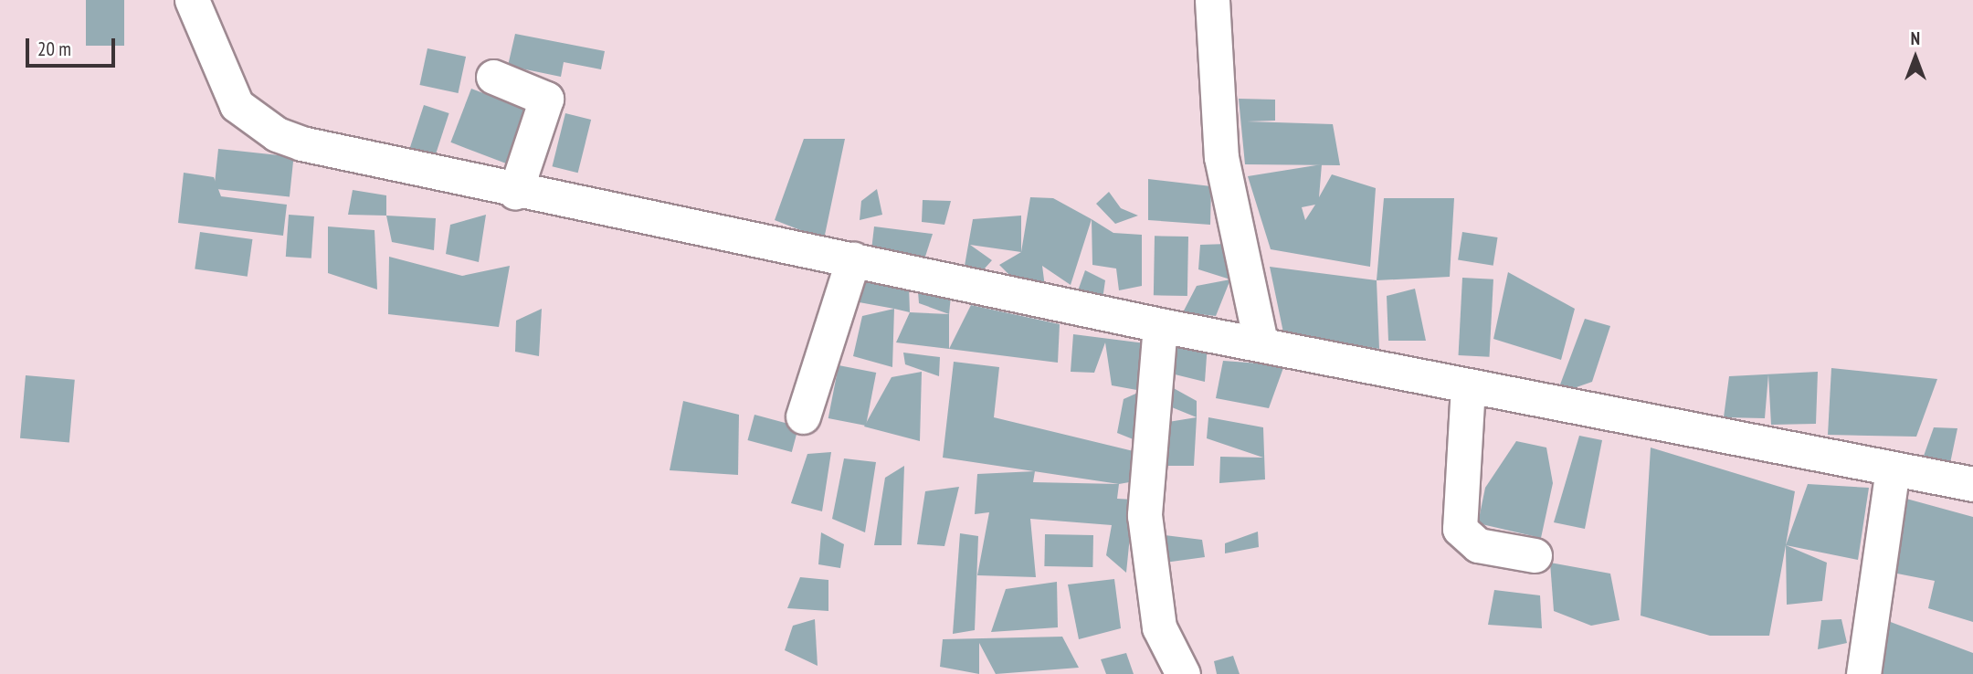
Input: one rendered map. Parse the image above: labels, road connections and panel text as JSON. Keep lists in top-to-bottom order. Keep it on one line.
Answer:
{"scale_bar":"20 m","north":"top"}
